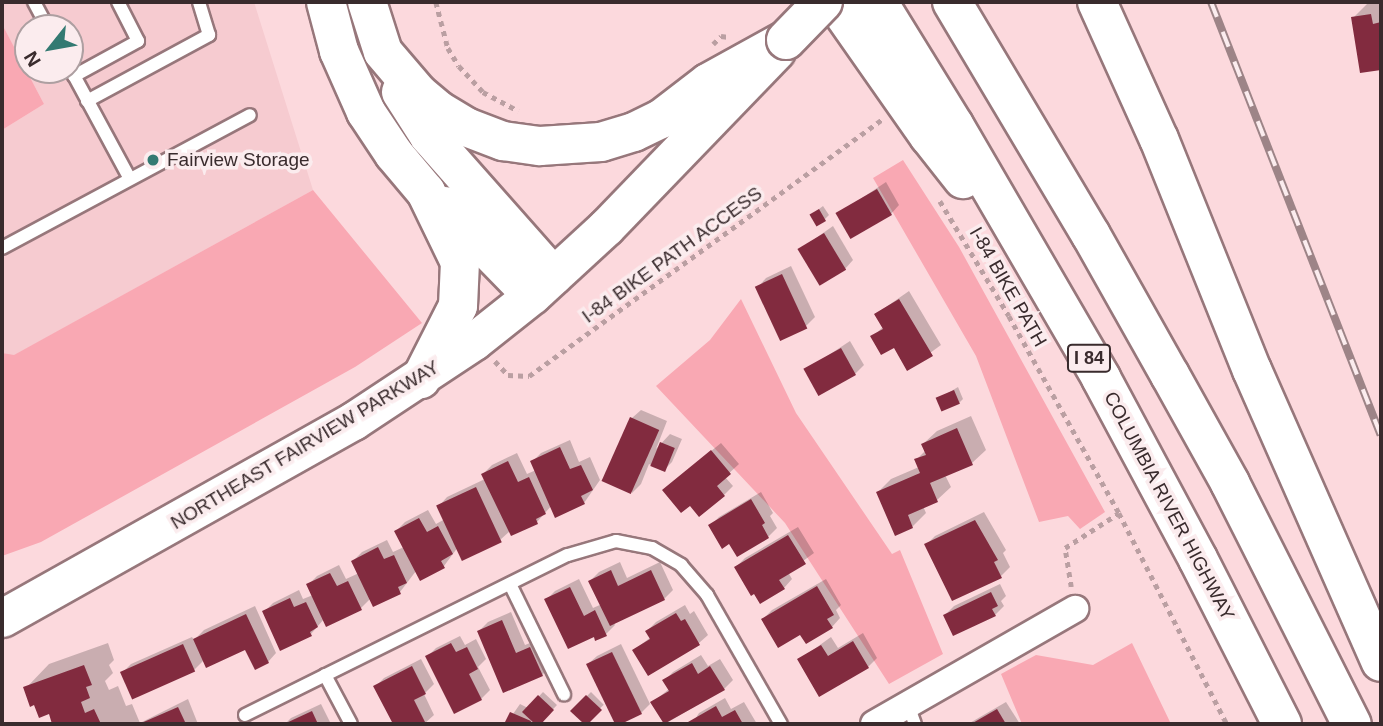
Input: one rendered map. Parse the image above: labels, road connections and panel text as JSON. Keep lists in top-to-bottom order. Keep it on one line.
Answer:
{"streets":{"main road":["I 84","NORTHEAST FAIRVIEW PARKWAY","COLUMBIA RIVER HIGHWAY"],"path":["I-84 BIKE PATH ACCESS","I-84 BIKE PATH"]},"crossings":[["I-84 BIKE PATH ACCESS","NORTHEAST FAIRVIEW PARKWAY"]],"places":["Fairview Storage"],"north":"bottom left"}
